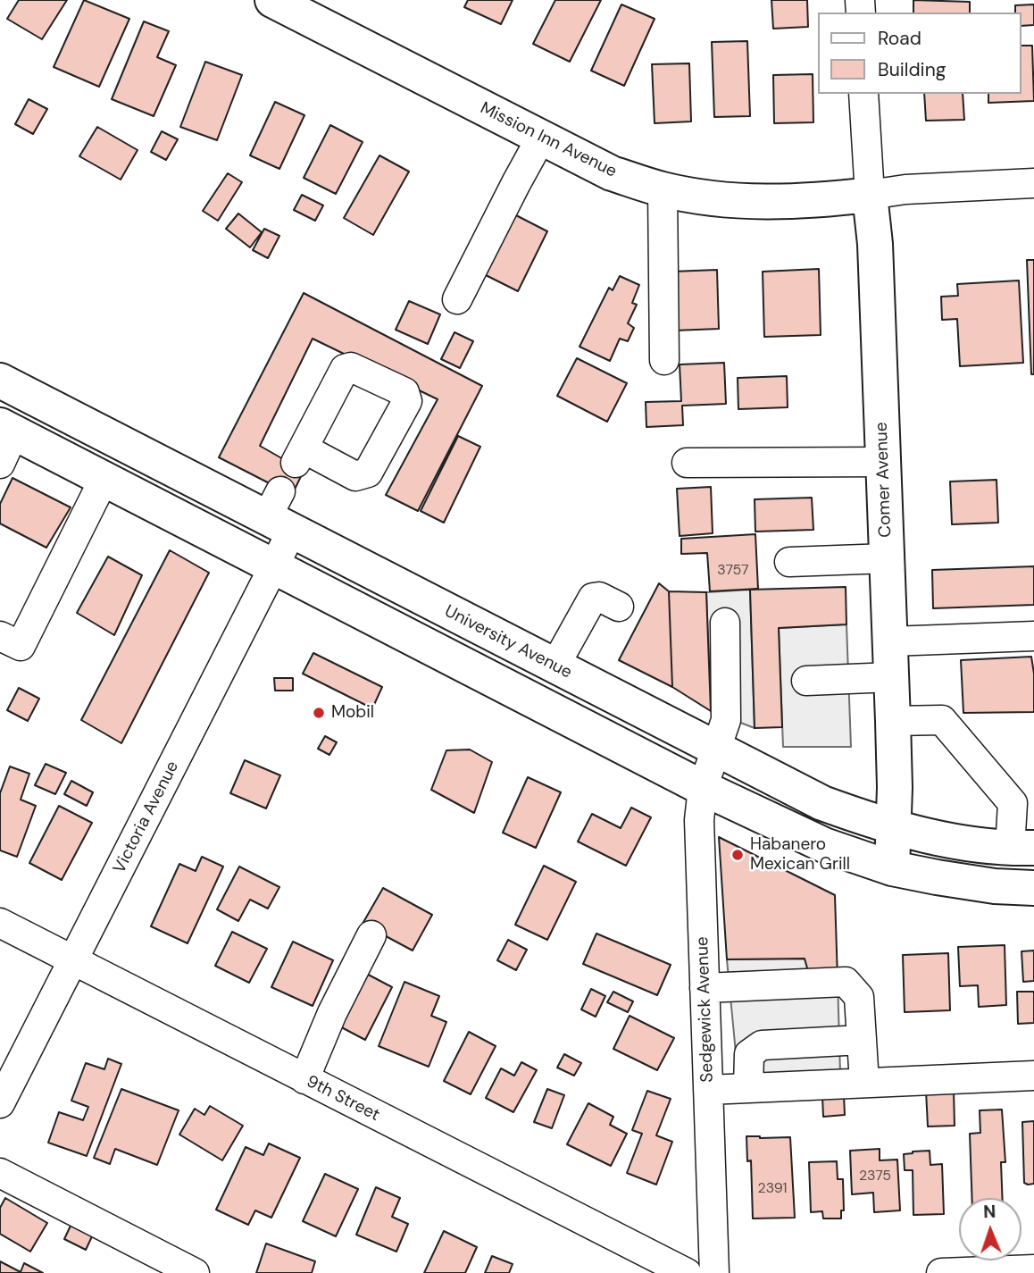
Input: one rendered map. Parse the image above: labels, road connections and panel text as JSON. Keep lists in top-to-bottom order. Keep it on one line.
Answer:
{"streets":{"main road":["Mission Inn Avenue","Comer Avenue","University Avenue"],"street":["Victoria Avenue","Sedgewick Avenue","9th Street"]},"crossings":[["Mission Inn Avenue","Comer Avenue"],["Comer Avenue","University Avenue"],["University Avenue","Victoria Avenue"],["University Avenue","Sedgewick Avenue"],["Victoria Avenue","9th Street"]],"places":["Mobil","Habanero Mexican Grill"],"house_numbers":["3757","2375","2391"],"legend":["Road","Building"],"north":"top"}
